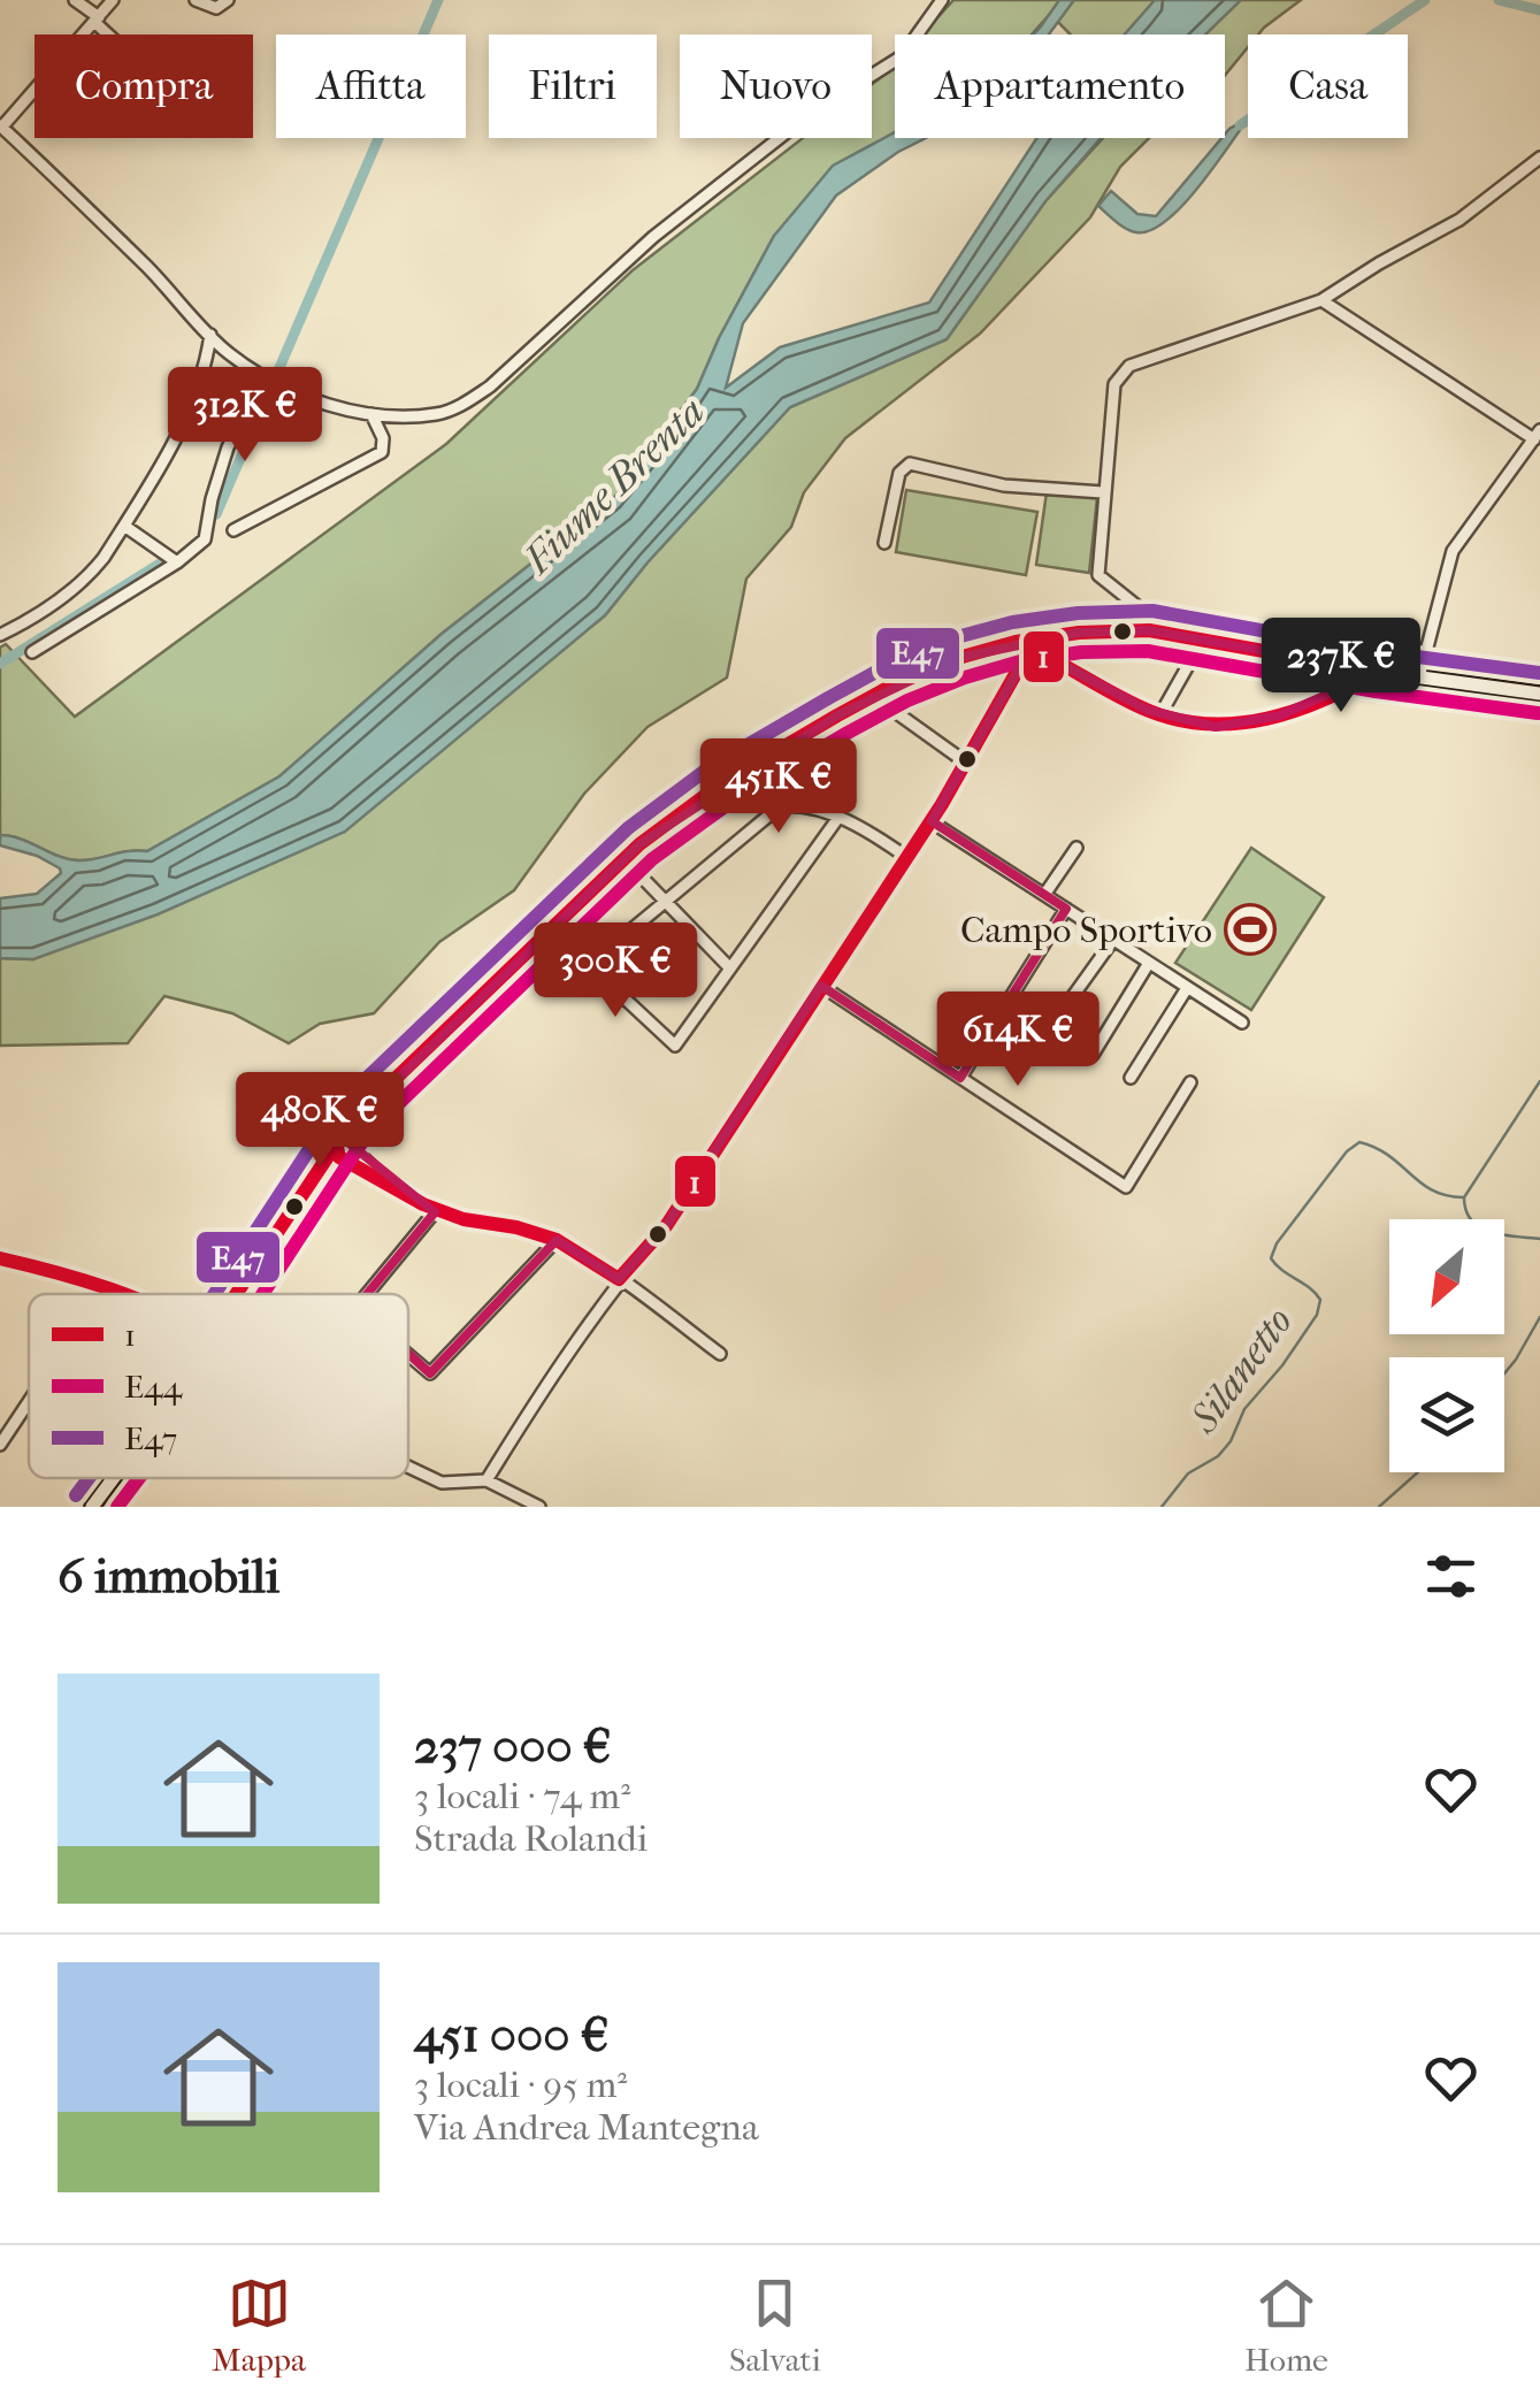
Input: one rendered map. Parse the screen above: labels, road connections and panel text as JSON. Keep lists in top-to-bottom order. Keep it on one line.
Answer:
{"water":["Fiume Brenta","Silanetto"],"places":{"sports":["Campo Sportivo"]},"lines":["transit line E47","transit line 1","transit line E44"],"legend":["1","E44","E47"],"north":"bottom left","page":{"chip":["Compra","Affitta","Filtri","Nuovo","Appartamento","Casa"],"price":["312K €","237K €","451K €","300K €","614K €","480K €"],"heading":"6 immobili","list":[{"name":"237 000 €","note":"3 locali · 74 m² · Strada Rolandi"},{"name":"451 000 €","note":"3 locali · 95 m² · Via Andrea Mantegna"}],"tabs":["Mappa","Salvati","Home"]}}
